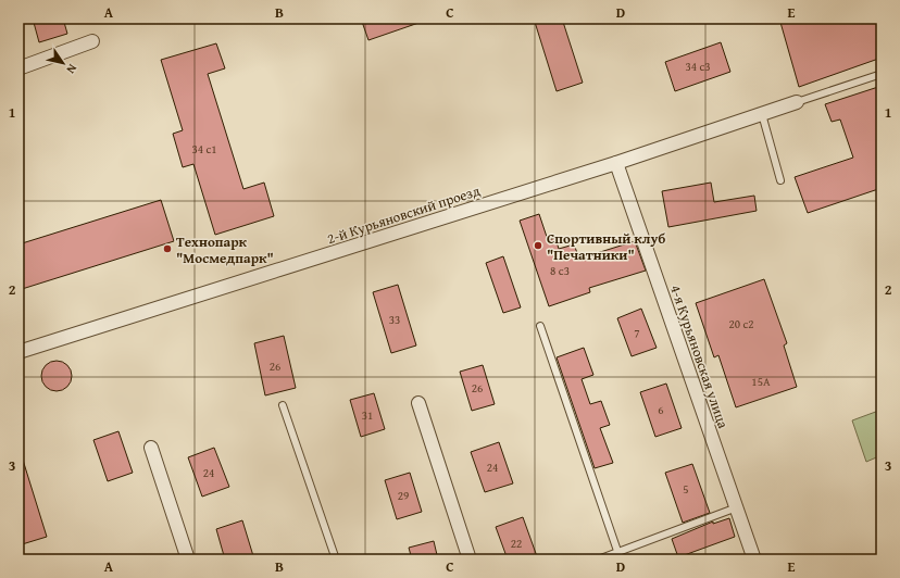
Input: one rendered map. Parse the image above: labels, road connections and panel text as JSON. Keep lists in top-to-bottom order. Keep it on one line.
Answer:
{"streets":{"street":["2-й Курьяновский проезд","4-я Курьяновская улица"]},"crossings":[["2-й Курьяновский проезд","4-я Курьяновская улица"]],"places":["Спортивный клуб \"Печатники\"","Технопарк \"Мосмедпарк\""],"house_numbers":["34 с3","34 с1","8 с3","33","20 с2","7","26","15А","26","6","31","24","24","5","29","22"],"north":"bottom right","grid":{"columns":["A","B","C","D","E"],"rows":["1","2","3"]}}
